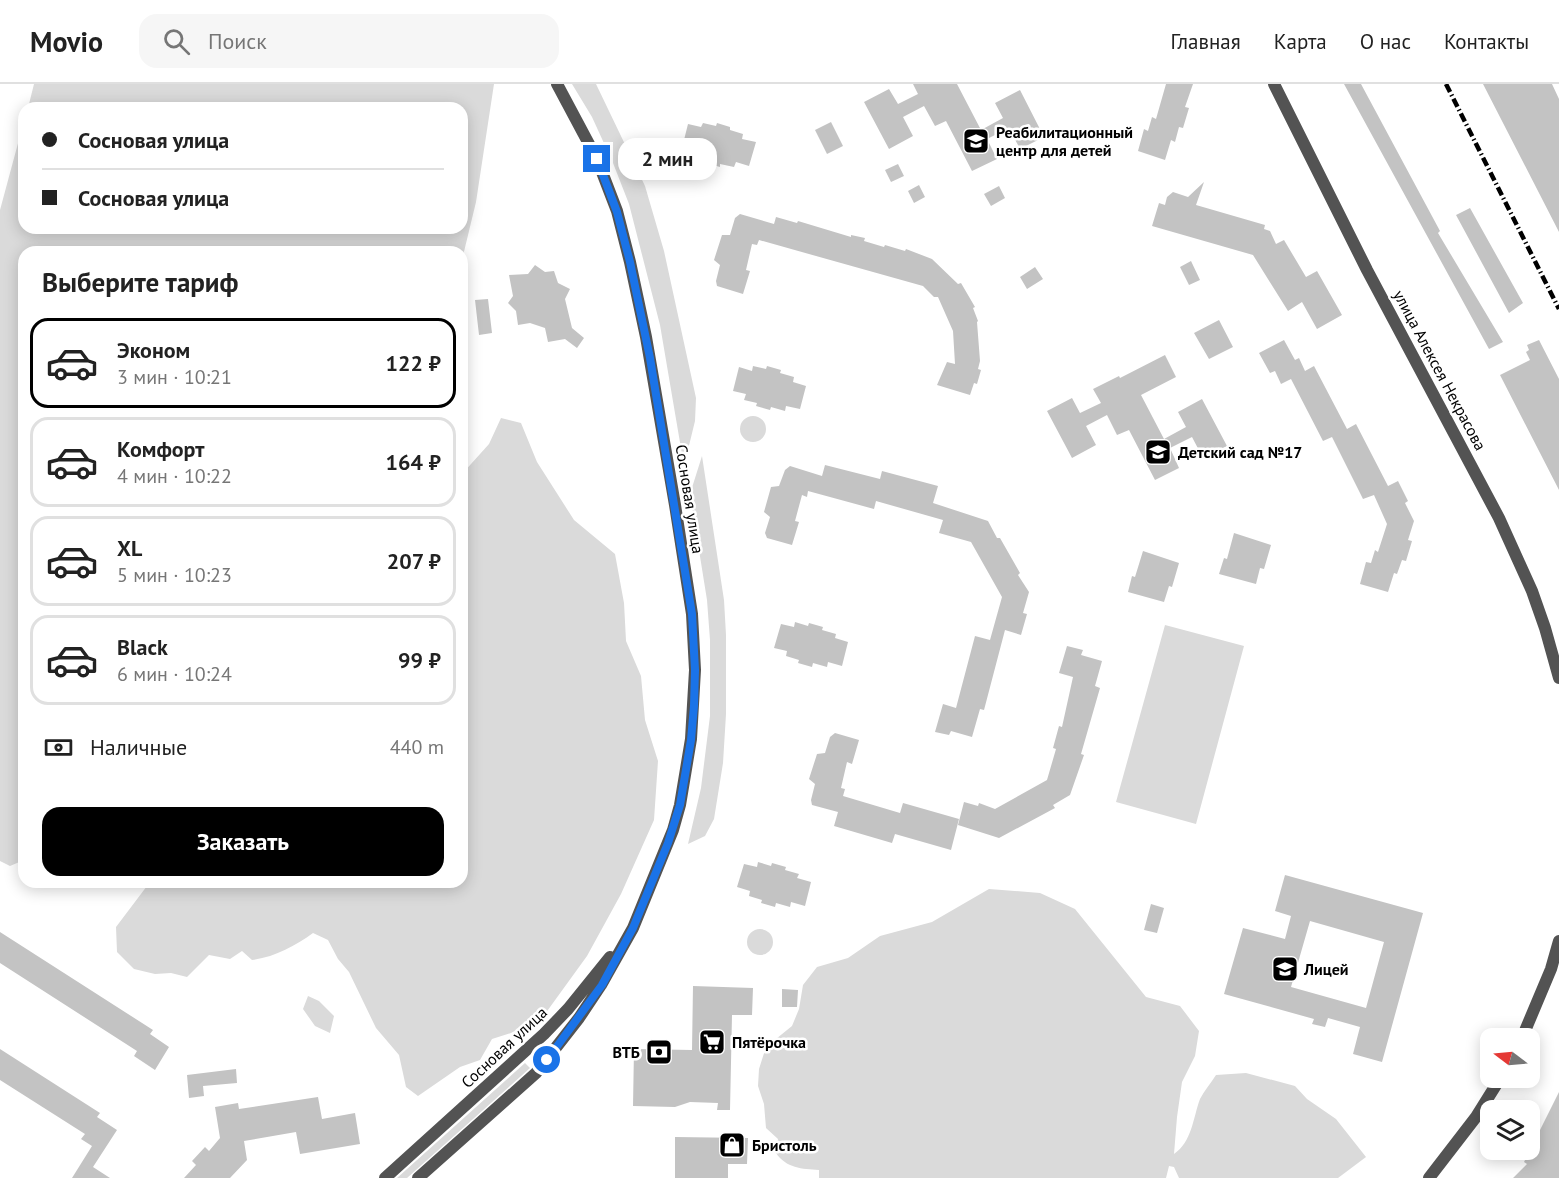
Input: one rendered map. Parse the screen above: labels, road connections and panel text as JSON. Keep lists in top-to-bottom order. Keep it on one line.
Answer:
{"streets":{"street":["улица Алексея Некрасова","Сосновая улица"]},"places":{"school or university":["Реабилитационный центр для детей","Детский сад №17","Лицей"],"supermarket":["Пятёрочка"],"bank":["ВТБ"],"shop":["Бристоль"]},"north":"left","page":{"header":"Movio","search":"Поиск","nav":["Главная","Карта","О нас","Контакты"],"banner":["Сосновая улица","Сосновая улица"],"bubble":"2 мин","heading":"Выберите тариф","list":[{"name":"Эконом","note":"3 мин · 10:21","value":"122 ₽"},{"name":"Комфорт","note":"4 мин · 10:22","value":"164 ₽"},{"name":"XL","note":"5 мин · 10:23","value":"207 ₽"},{"name":"Black","note":"6 мин · 10:24","value":"99 ₽"}],"pay":["Наличные","440 m"],"buttons":"Заказать"}}
